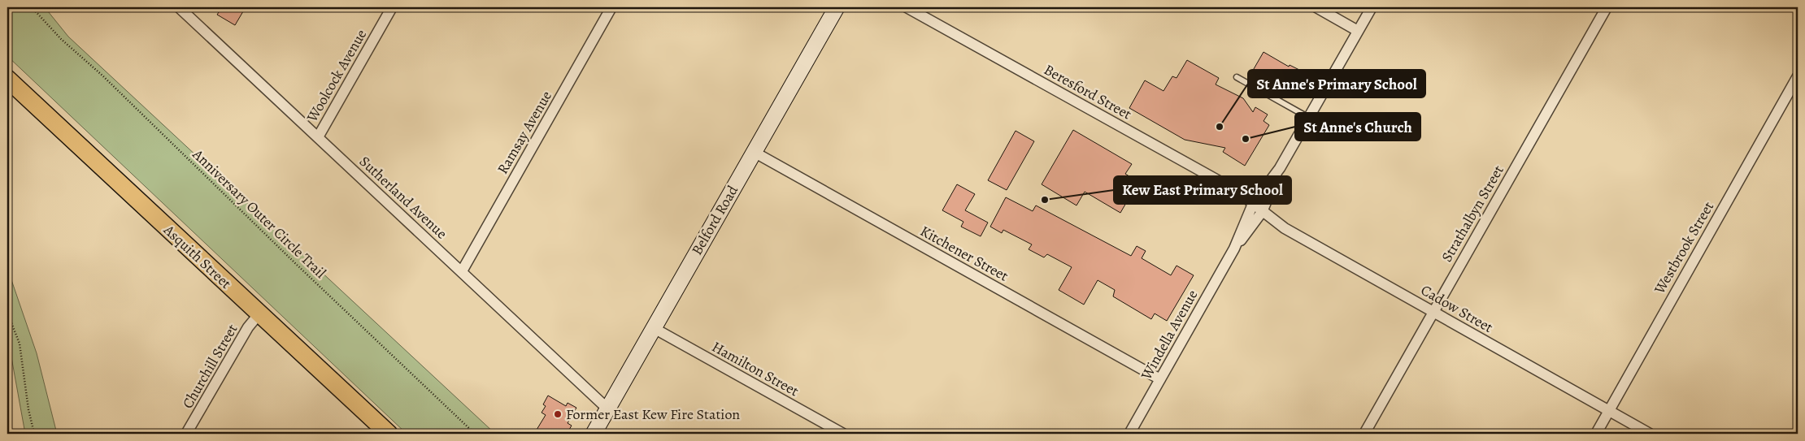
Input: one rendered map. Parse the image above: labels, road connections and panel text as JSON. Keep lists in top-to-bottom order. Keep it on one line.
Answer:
{"streets":{"main road":["Asquith Street"],"street":["Woolcock Avenue","Beresford Street","Ramsay Avenue","Sutherland Avenue","Strathalbyn Street","Belford Road","Westbrook Street","Kitchener Street","Cadow Street","Windella Avenue","Churchill Street","Hamilton Street"],"path":["Anniversary Outer Circle Trail"]},"crossings":[["Woolcock Avenue","Sutherland Avenue"],["Beresford Street","Cadow Street"],["Beresford Street","Windella Avenue"],["Ramsay Avenue","Sutherland Avenue"],["Sutherland Avenue","Belford Road"],["Strathalbyn Street","Cadow Street"],["Belford Road","Kitchener Street"],["Belford Road","Hamilton Street"],["Westbrook Street","Cadow Street"],["Kitchener Street","Windella Avenue"],["Asquith Street","Churchill Street"],["Cadow Street","Windella Avenue"]],"places":["St Anne's Primary School","St Anne's Church","Kew East Primary School","Former East Kew Fire Station"]}
